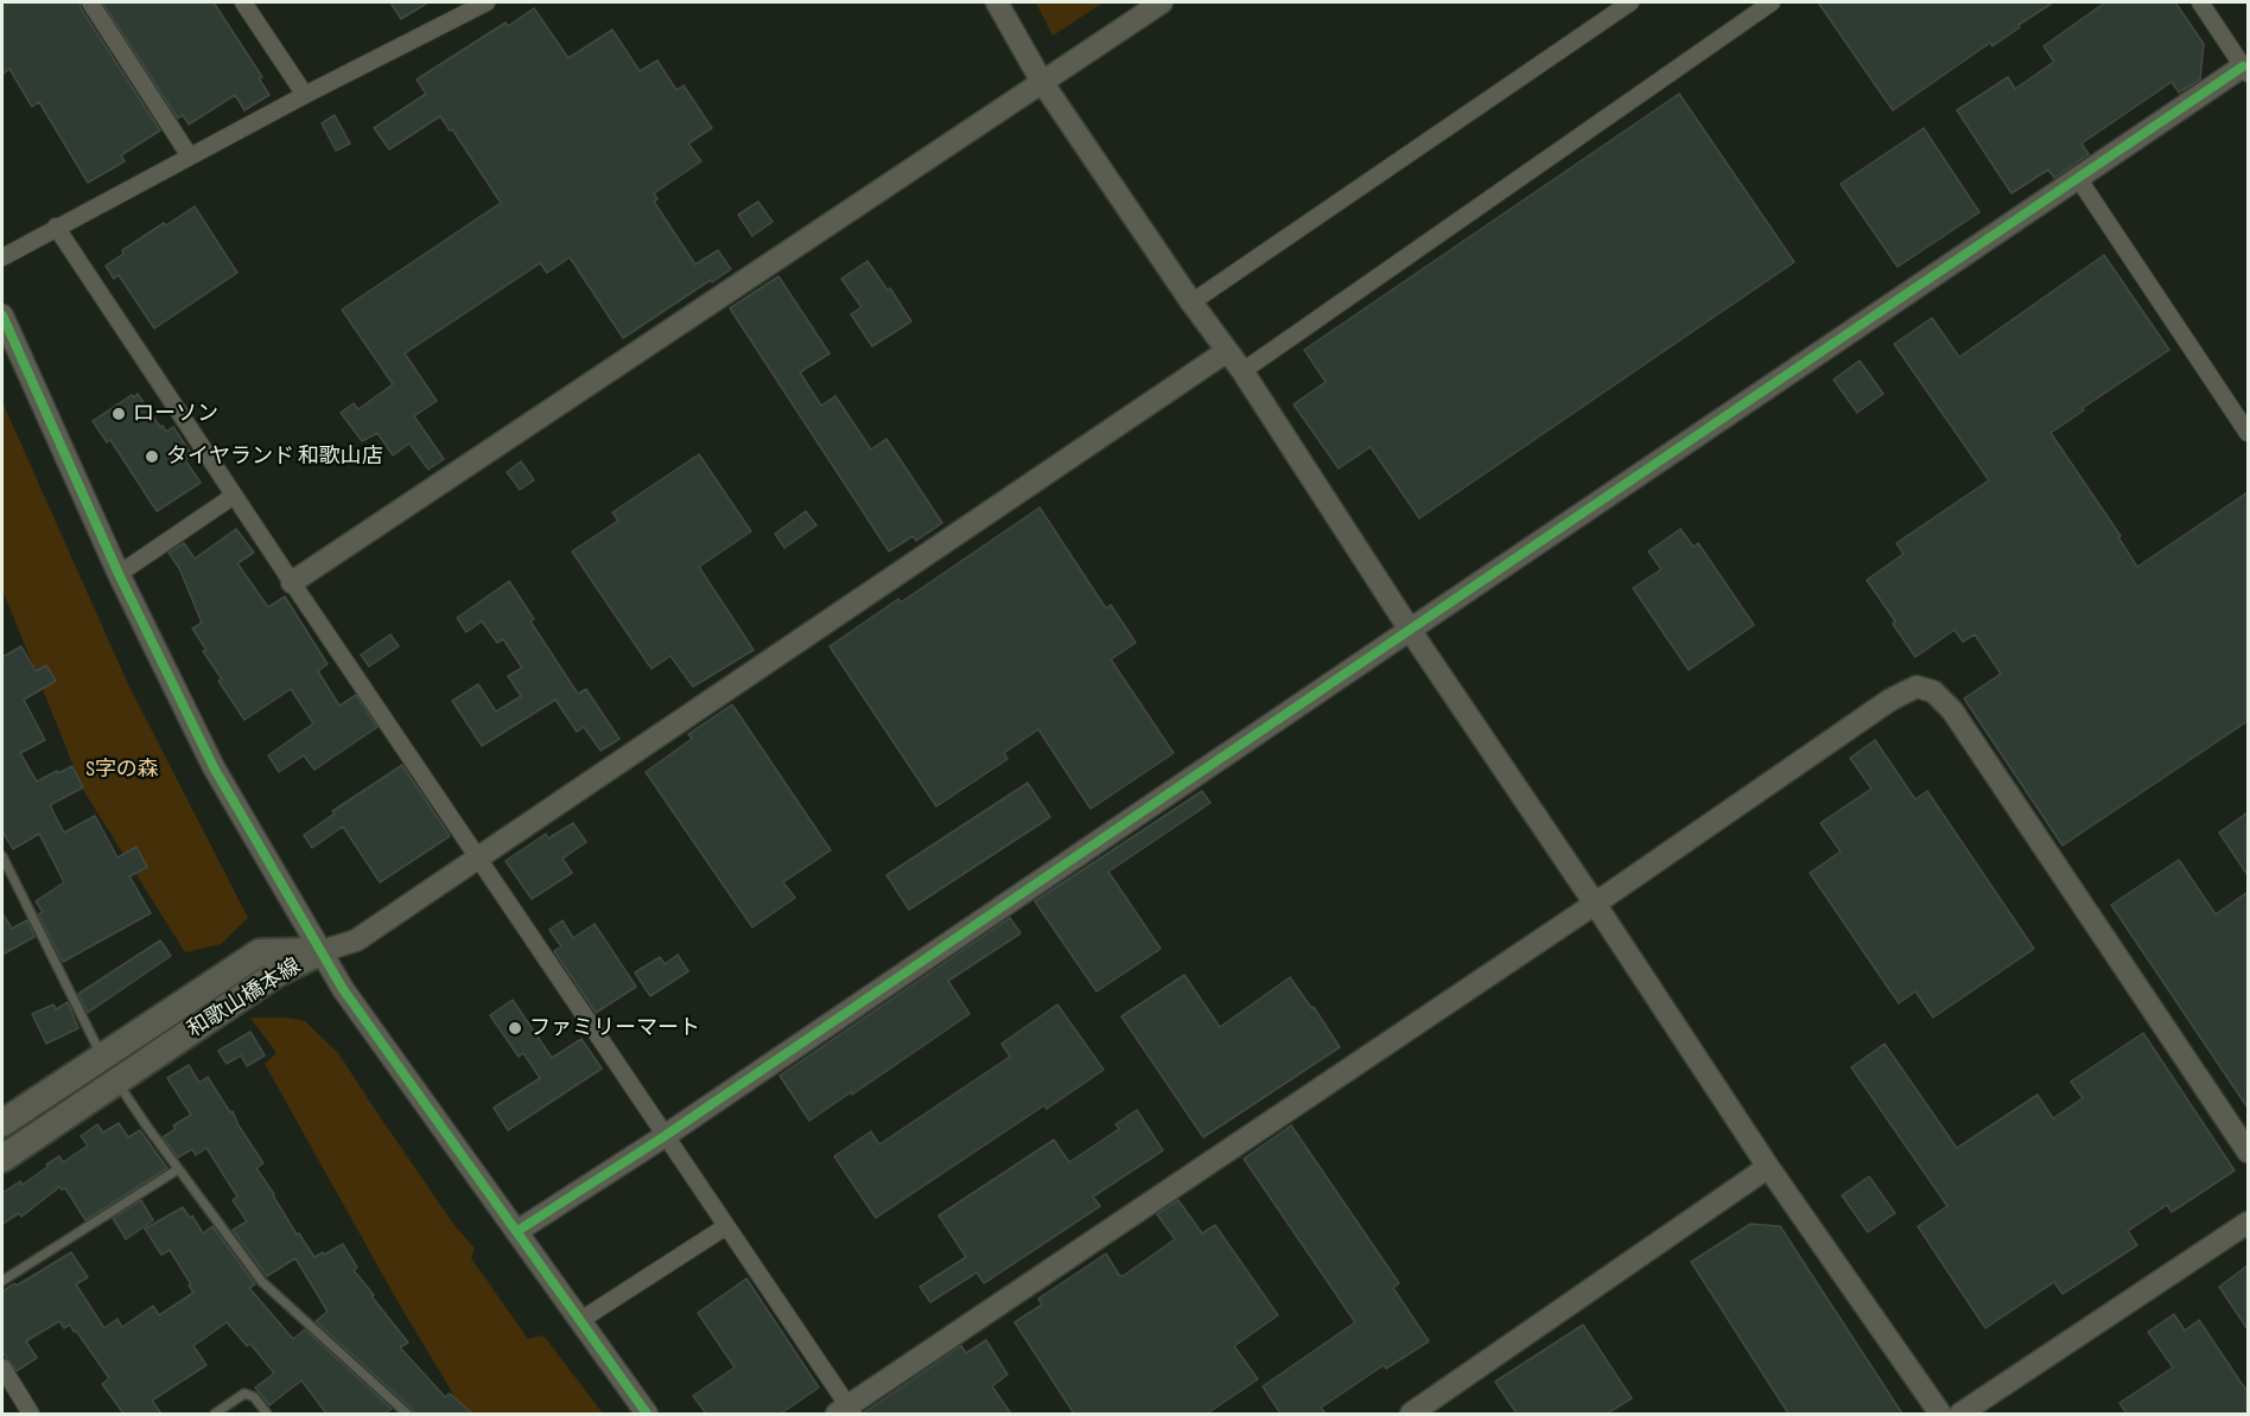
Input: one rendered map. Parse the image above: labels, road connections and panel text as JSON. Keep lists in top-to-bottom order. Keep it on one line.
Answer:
{"streets":{"main road":["和歌山橋本線"]},"parks":["S字の森"],"places":["ローソン","タイヤランド 和歌山店","ファミリーマート"]}
